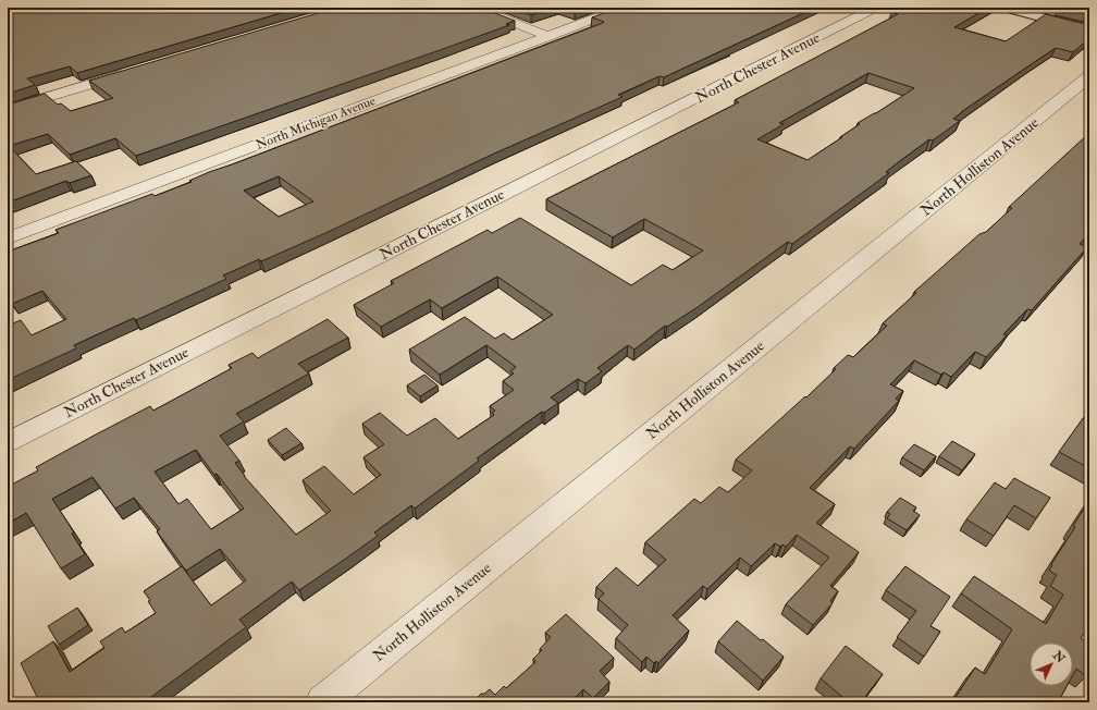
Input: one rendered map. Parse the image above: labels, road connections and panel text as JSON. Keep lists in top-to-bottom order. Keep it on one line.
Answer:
{"streets":{"street":["North Chester Avenue","North Michigan Avenue","North Holliston Avenue"]},"north":"top right"}
